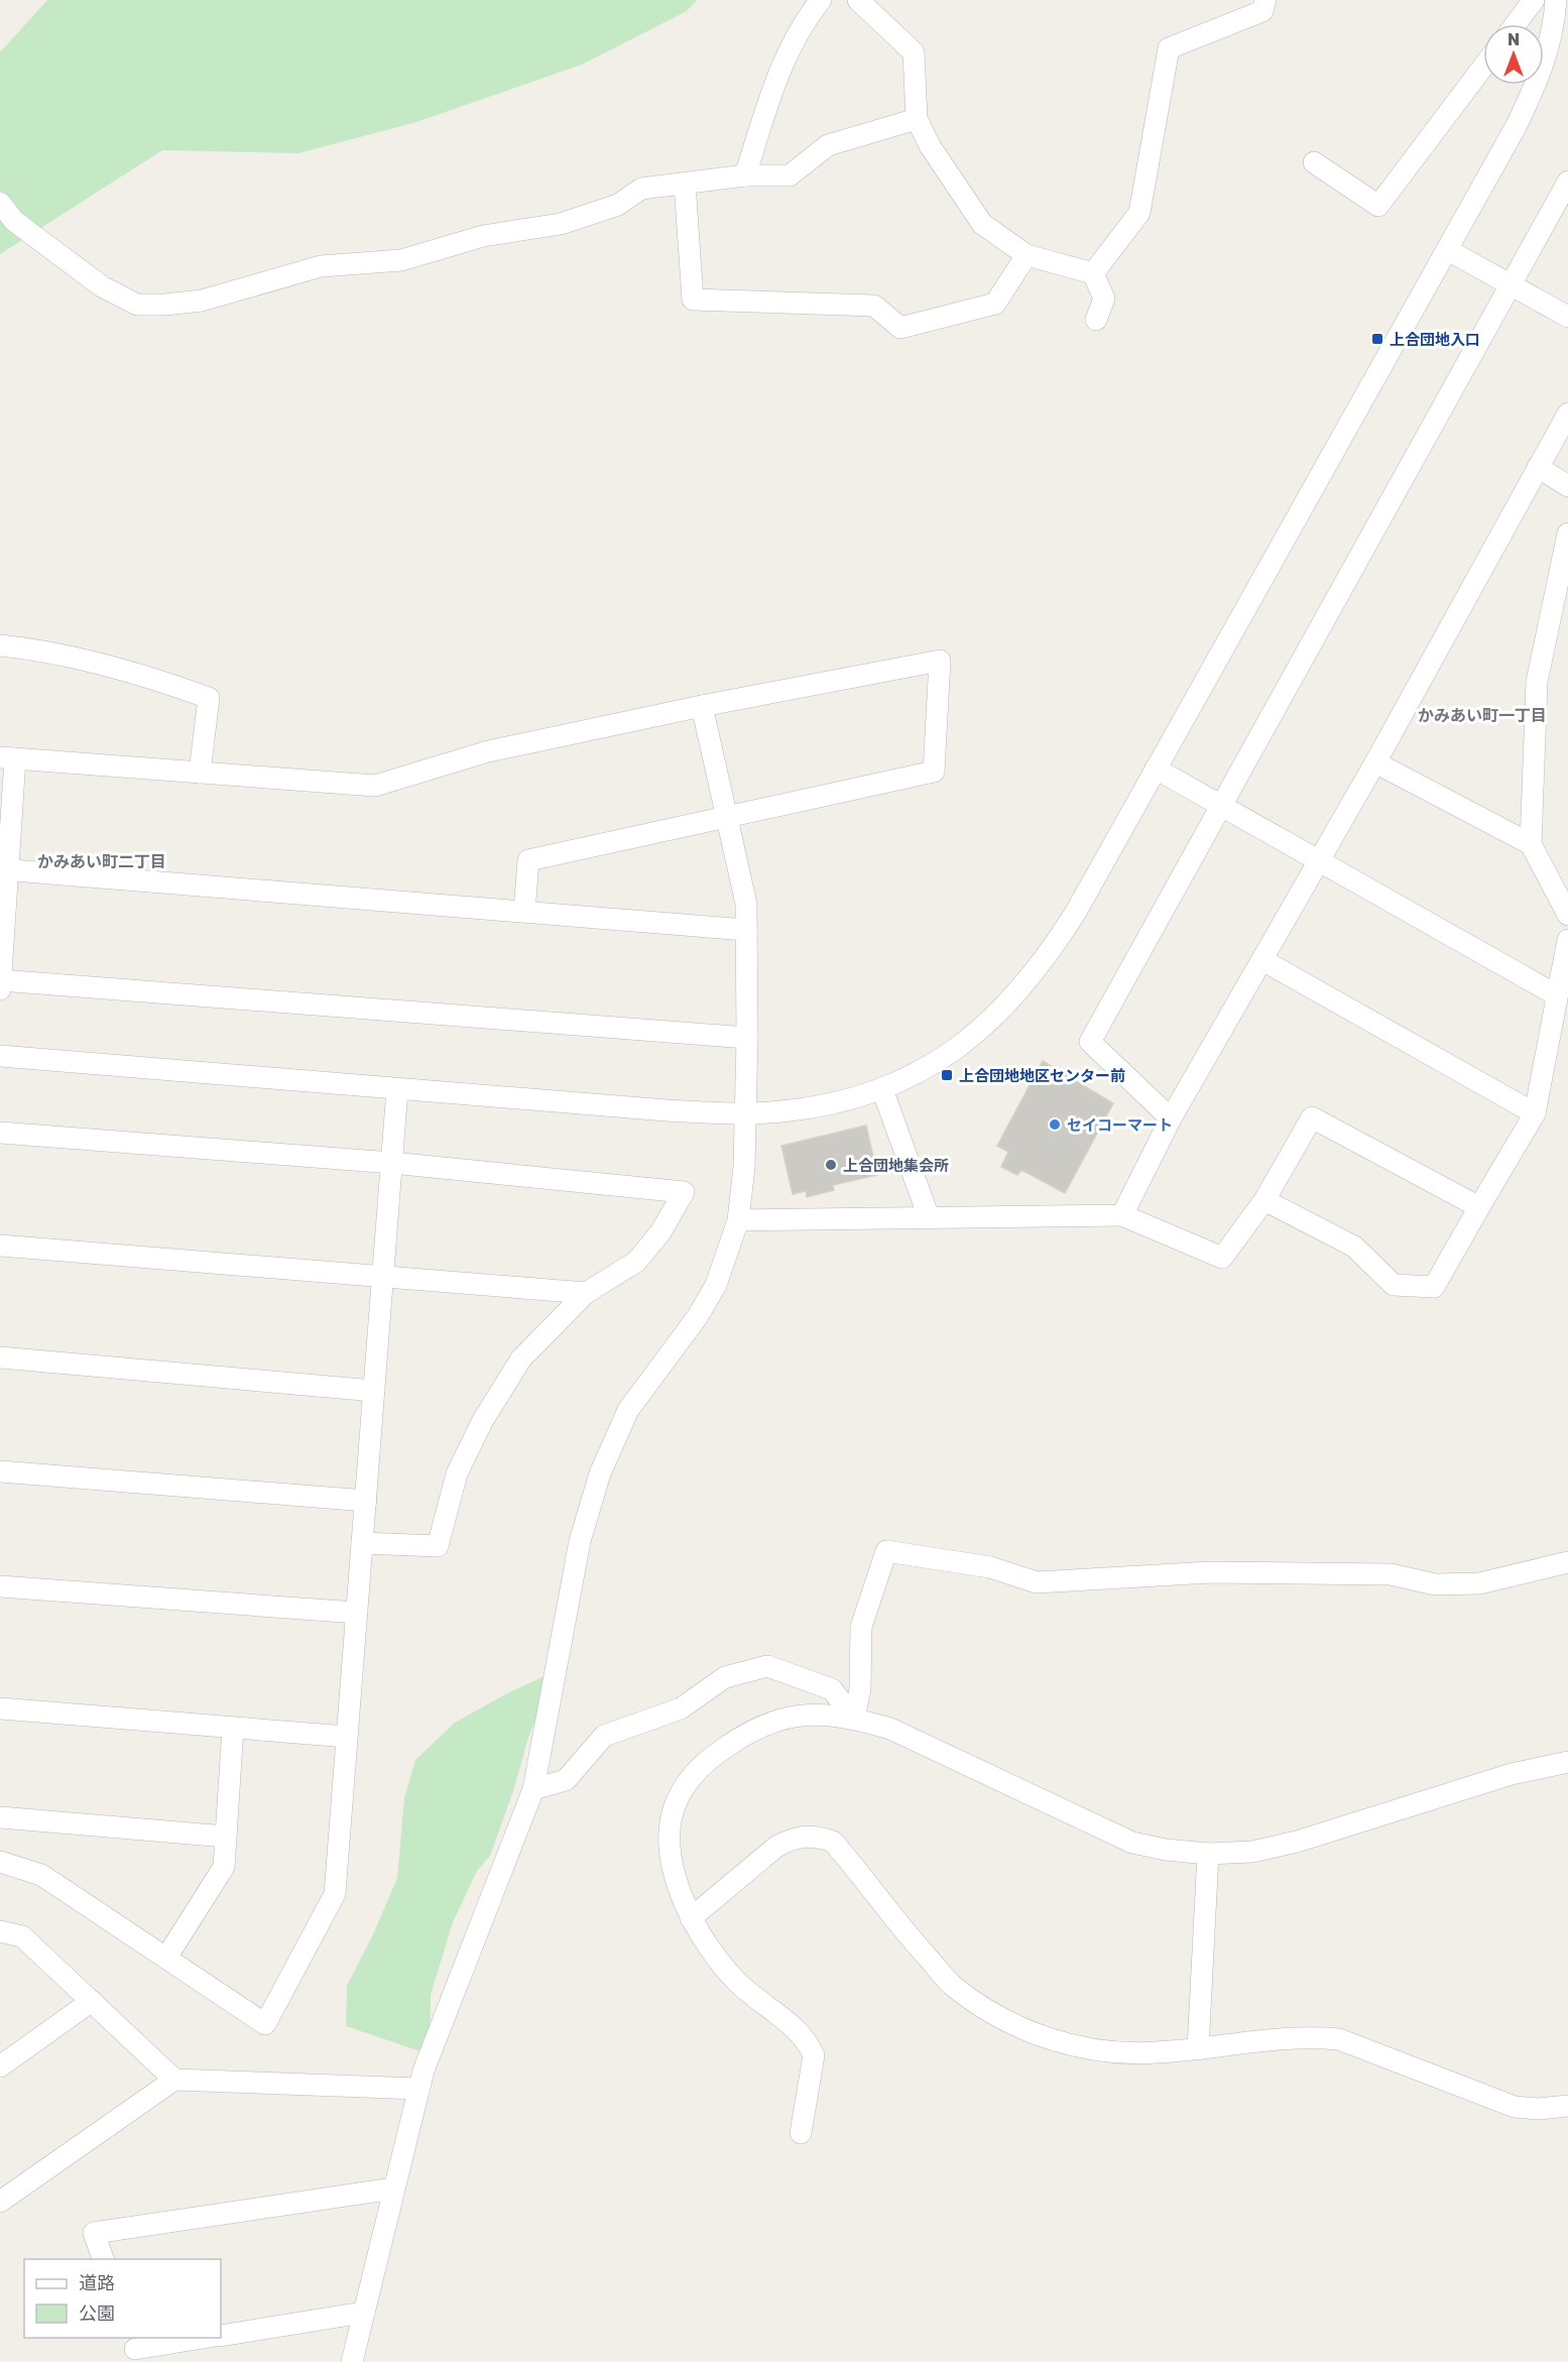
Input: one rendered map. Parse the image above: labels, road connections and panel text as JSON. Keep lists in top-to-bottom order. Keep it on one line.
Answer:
{"districts":["かみあい町一丁目","かみあい町二丁目"],"places":{"transit":["上合団地入口","上合団地地区センター前"],"other":["セイコーマート","上合団地集会所"]},"legend":["道路","公園"],"north":"top"}
